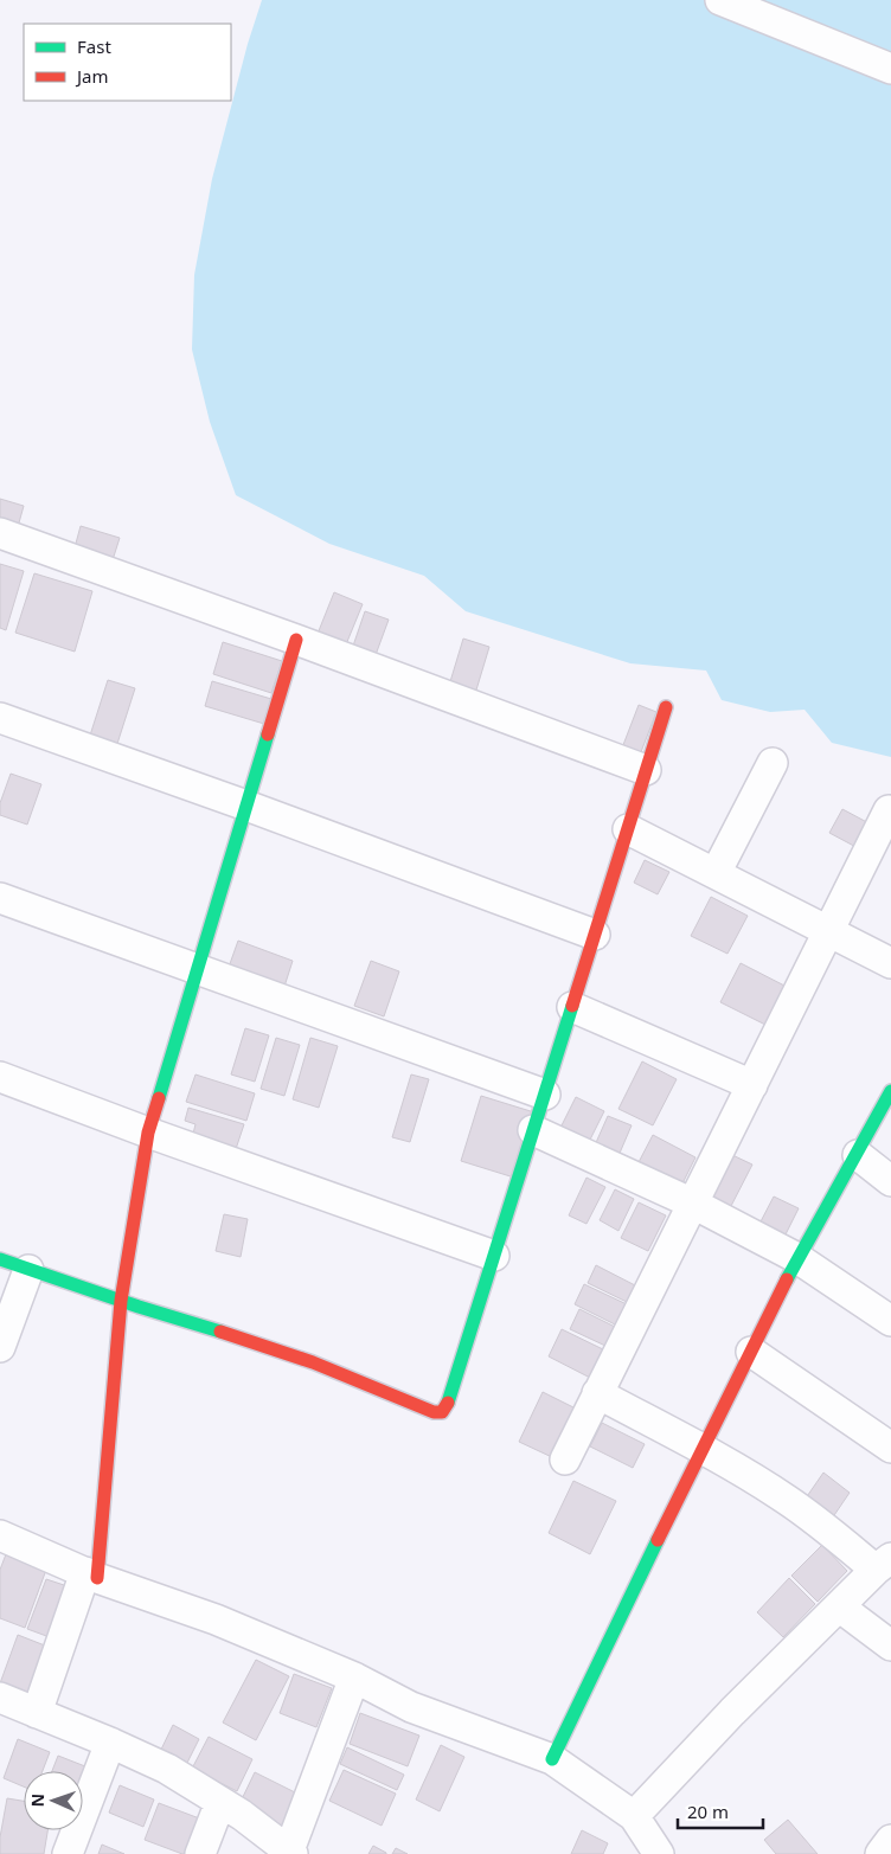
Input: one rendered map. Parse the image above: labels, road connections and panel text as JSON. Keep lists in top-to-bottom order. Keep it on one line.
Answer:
{"legend":["Fast","Jam"],"scale_bar":"20 m","north":"left"}
